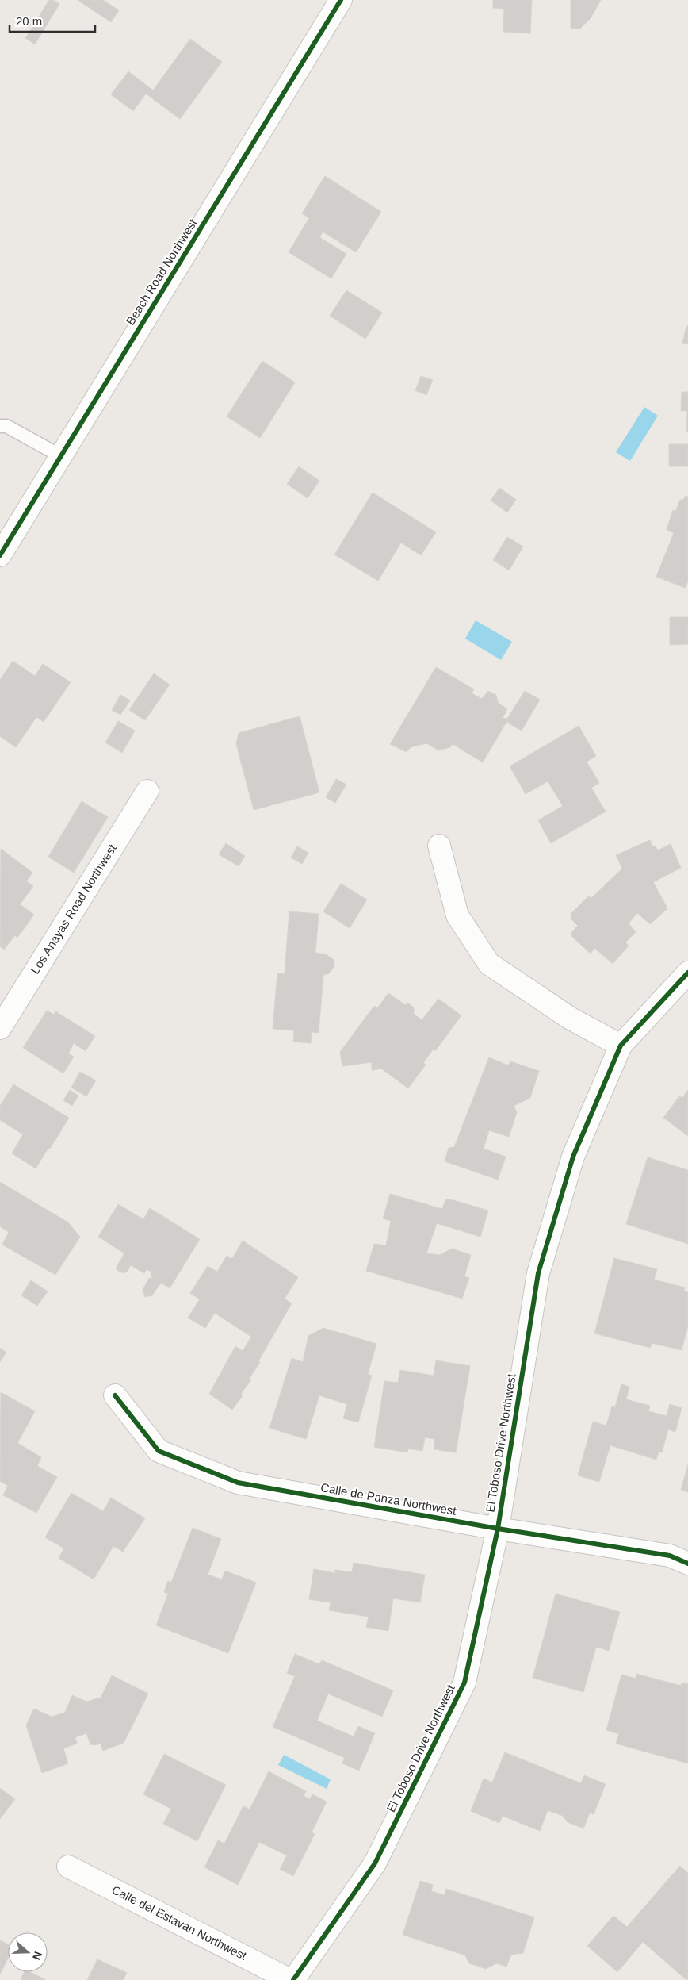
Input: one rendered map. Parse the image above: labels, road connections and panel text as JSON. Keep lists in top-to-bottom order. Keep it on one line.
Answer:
{"streets":{"street":["Beach Road Northwest","Los Anayas Road Northwest","El Toboso Drive Northwest","Calle de Panza Northwest","Calle del Estavan Northwest"]},"crossings":[["El Toboso Drive Northwest","Calle de Panza Northwest"]],"scale_bar":"20 m","north":"right"}
